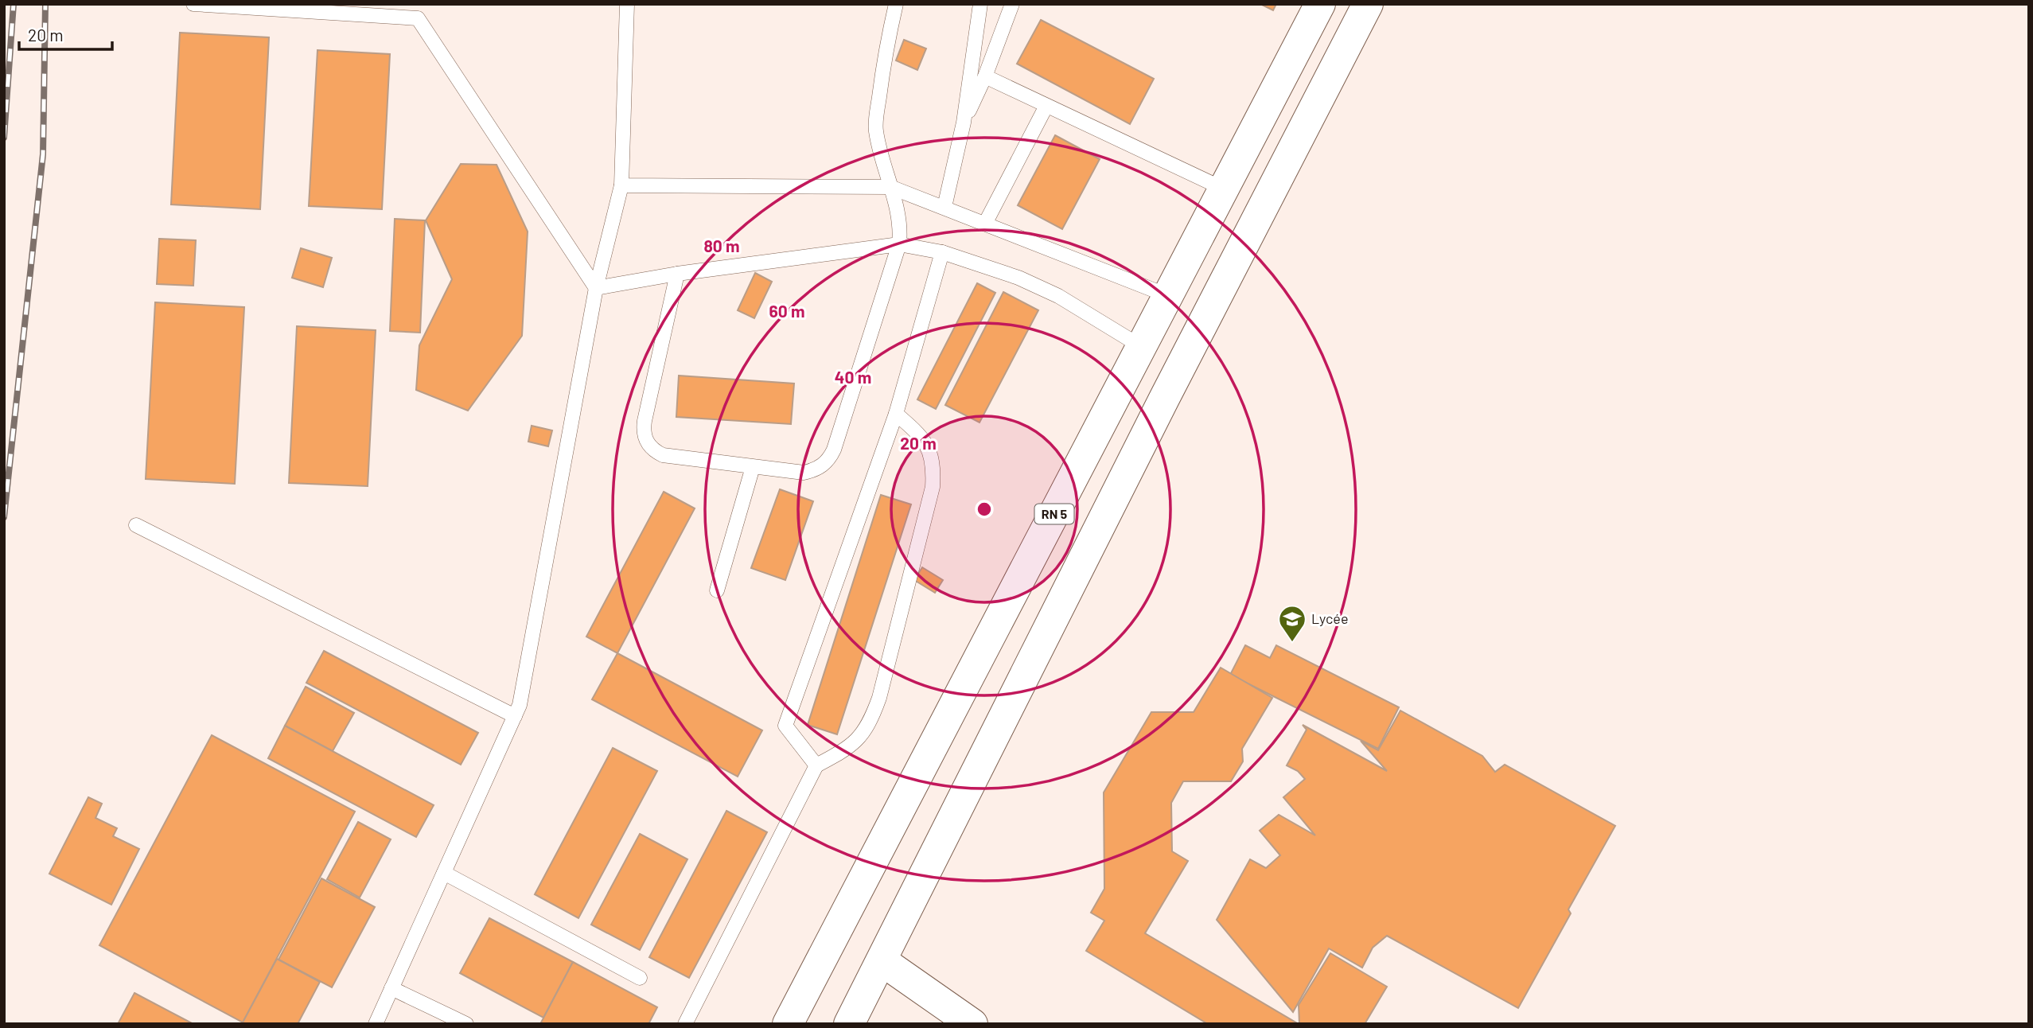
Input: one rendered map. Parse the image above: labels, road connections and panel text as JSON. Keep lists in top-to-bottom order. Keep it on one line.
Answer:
{"streets":{"main road":["RN 5"]},"places":{"school or university":["Lycée"]},"scale_bar":"20 m","rings":["80 m","60 m","40 m","20 m"]}
